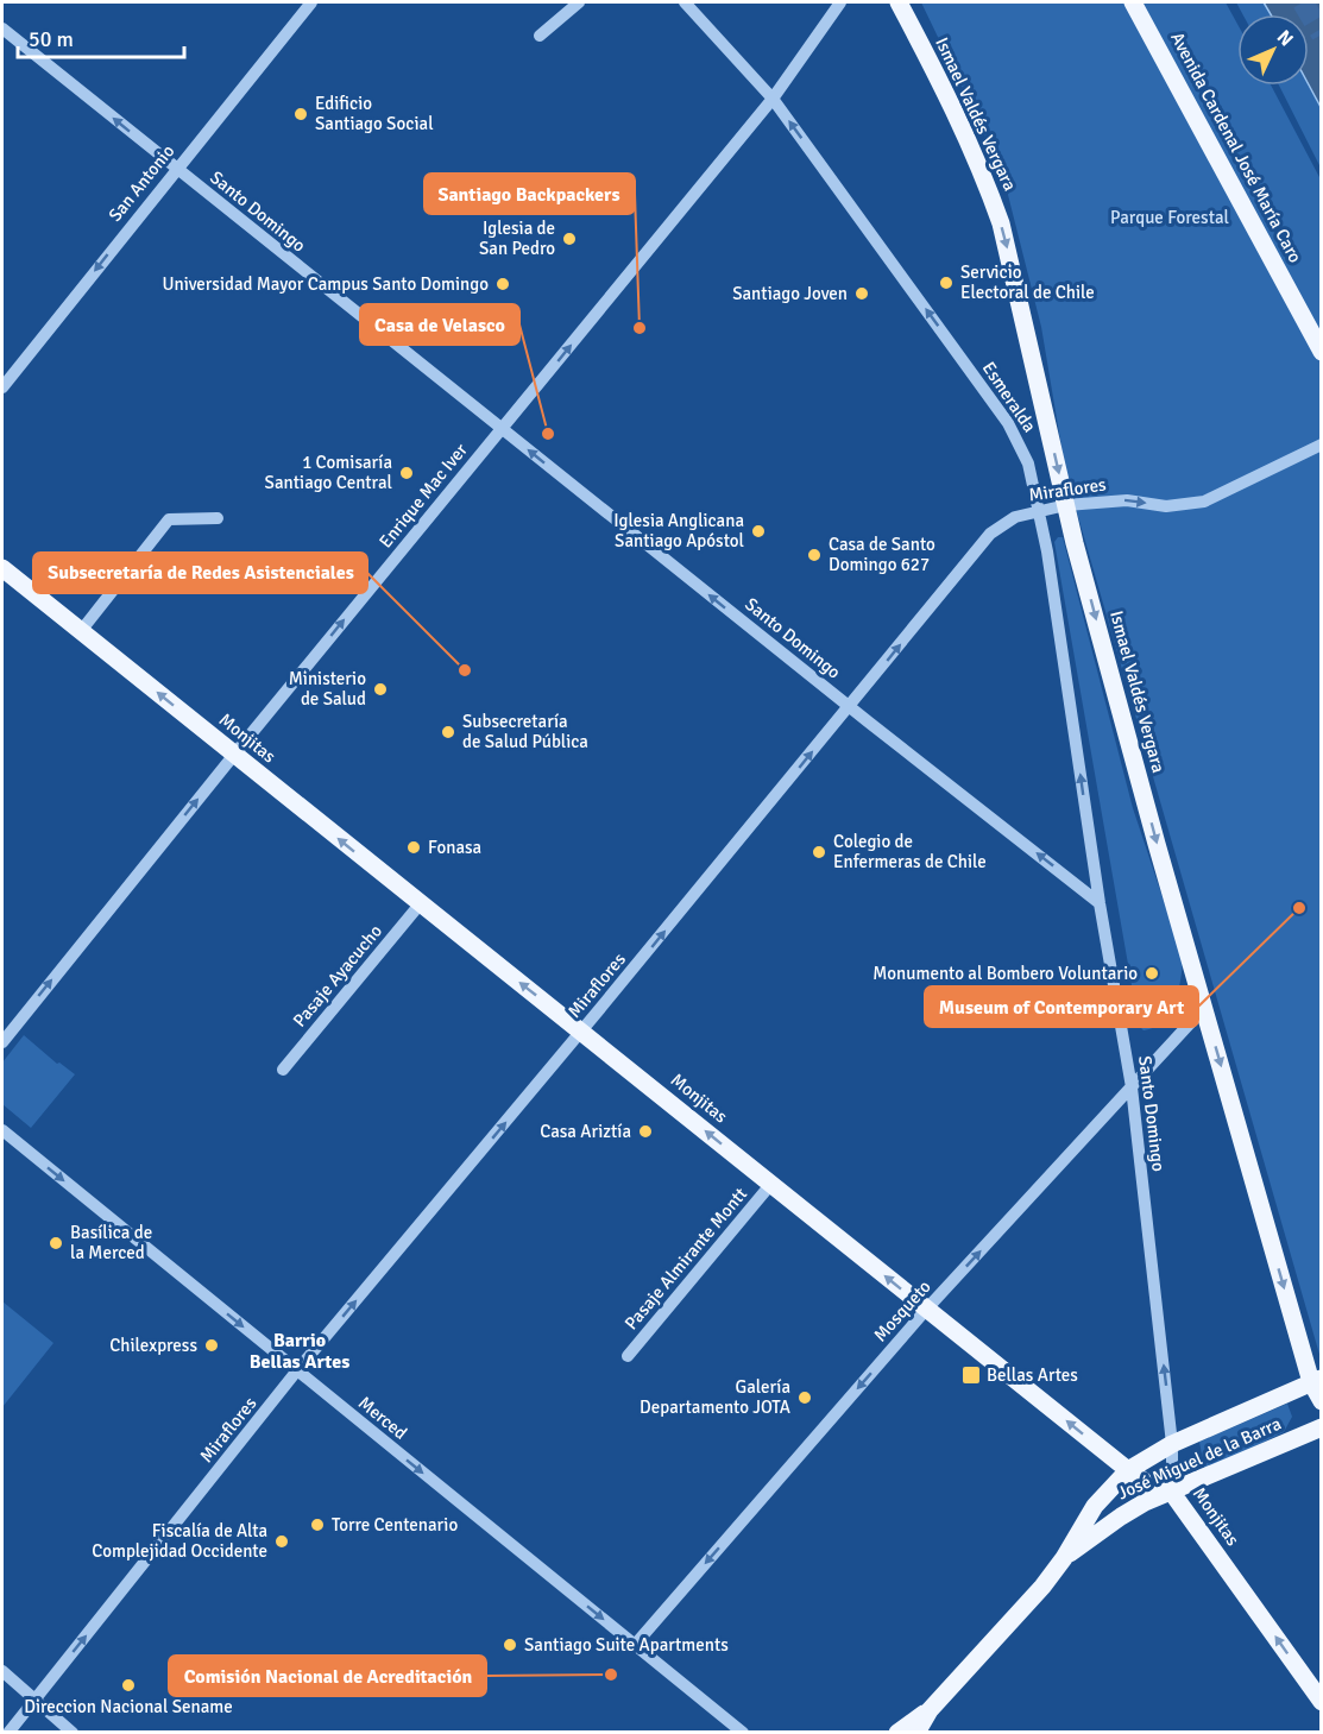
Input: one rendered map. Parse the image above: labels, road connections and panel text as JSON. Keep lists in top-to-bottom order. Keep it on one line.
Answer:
{"streets":{"main road":["Ismael Valdés Vergara","Avenida Cardenal José María Caro","Monjitas","José Miguel de la Barra"],"street":["San Antonio","Santo Domingo","Esmeralda","Miraflores","Enrique Mac Iver","Pasaje Ayacucho","Pasaje Almirante Montt","Mosqueto","Merced"]},"crossings":[["Ismael Valdés Vergara","Miraflores"],["Ismael Valdés Vergara","Mosqueto"],["Ismael Valdés Vergara","José Miguel de la Barra"],["San Antonio","Santo Domingo"],["Santo Domingo","Esmeralda"],["Santo Domingo","Miraflores"],["Santo Domingo","Enrique Mac Iver"],["Santo Domingo","Monjitas"],["Santo Domingo","Mosqueto"],["Santo Domingo","José Miguel de la Barra"],["Esmeralda","Miraflores"],["Esmeralda","Enrique Mac Iver"],["Miraflores","Monjitas"],["Miraflores","Merced"],["Enrique Mac Iver","Monjitas"],["Monjitas","Pasaje Ayacucho"],["Monjitas","Pasaje Almirante Montt"],["Monjitas","Mosqueto"],["Monjitas","José Miguel de la Barra"],["Mosqueto","Merced"]],"one_way":["Ismael Valdés Vergara","San Antonio","Santo Domingo","Esmeralda","Miraflores","Enrique Mac Iver","Monjitas","Merced"],"districts":["Barrio Bellas Artes"],"parks":["Parque Forestal"],"places":{"other":["Edificio Santiago Social","Iglesia de San Pedro","Servicio Electoral de Chile","Universidad Mayor Campus Santo Domingo","Santiago Joven","Santiago Backpackers","Casa de Velasco","1 Comisaría Santiago Central","Iglesia Anglicana Santiago Apóstol","Casa de Santo Domingo 627","Subsecretaría de Redes Asistenciales","Ministerio de Salud","Subsecretaría de Salud Pública","Fonasa","Colegio de Enfermeras de Chile","Museum of Contemporary Art","Monumento al Bombero Voluntario","Casa Ariztía","Basílica de la Merced","Chilexpress","Galería Departamento JOTA","Torre Centenario","Fiscalía de Alta Complejidad Occidente","Santiago Suite Apartments","Comisión Nacional de Acreditación","Direccion Nacional Sename"],"transit":["Bellas Artes"]},"scale_bar":"50 m","north":"top right"}
